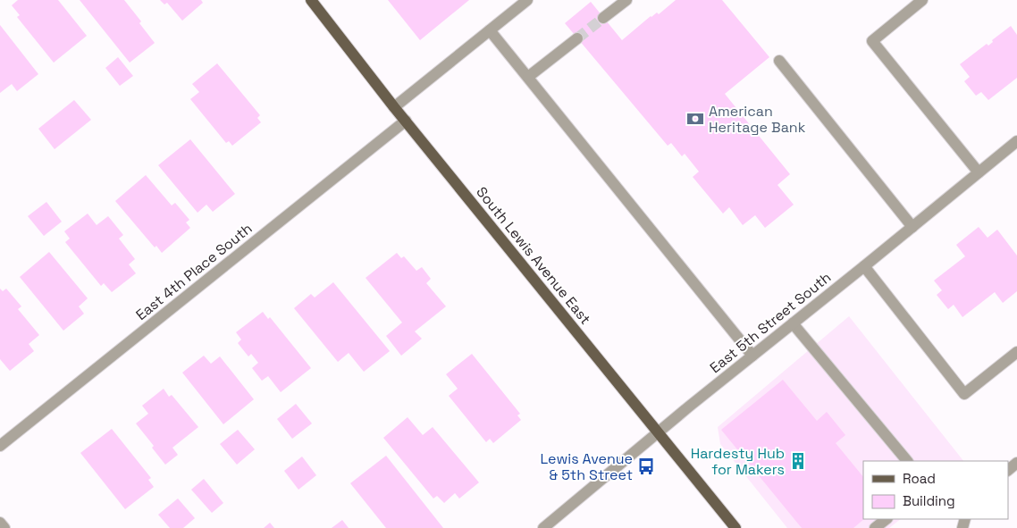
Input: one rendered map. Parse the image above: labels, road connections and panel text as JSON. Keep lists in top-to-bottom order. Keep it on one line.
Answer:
{"streets":{"main road":["South Lewis Avenue East"],"street":["East 4th Place South","East 5th Street South"]},"crossings":[["South Lewis Avenue East","East 4th Place South"],["South Lewis Avenue East","East 5th Street South"]],"places":{"bank":["American Heritage Bank"],"building":["Hardesty Hub for Makers"],"bus stop":["Lewis Avenue & 5th Street"]},"legend":["Road","Building"]}
